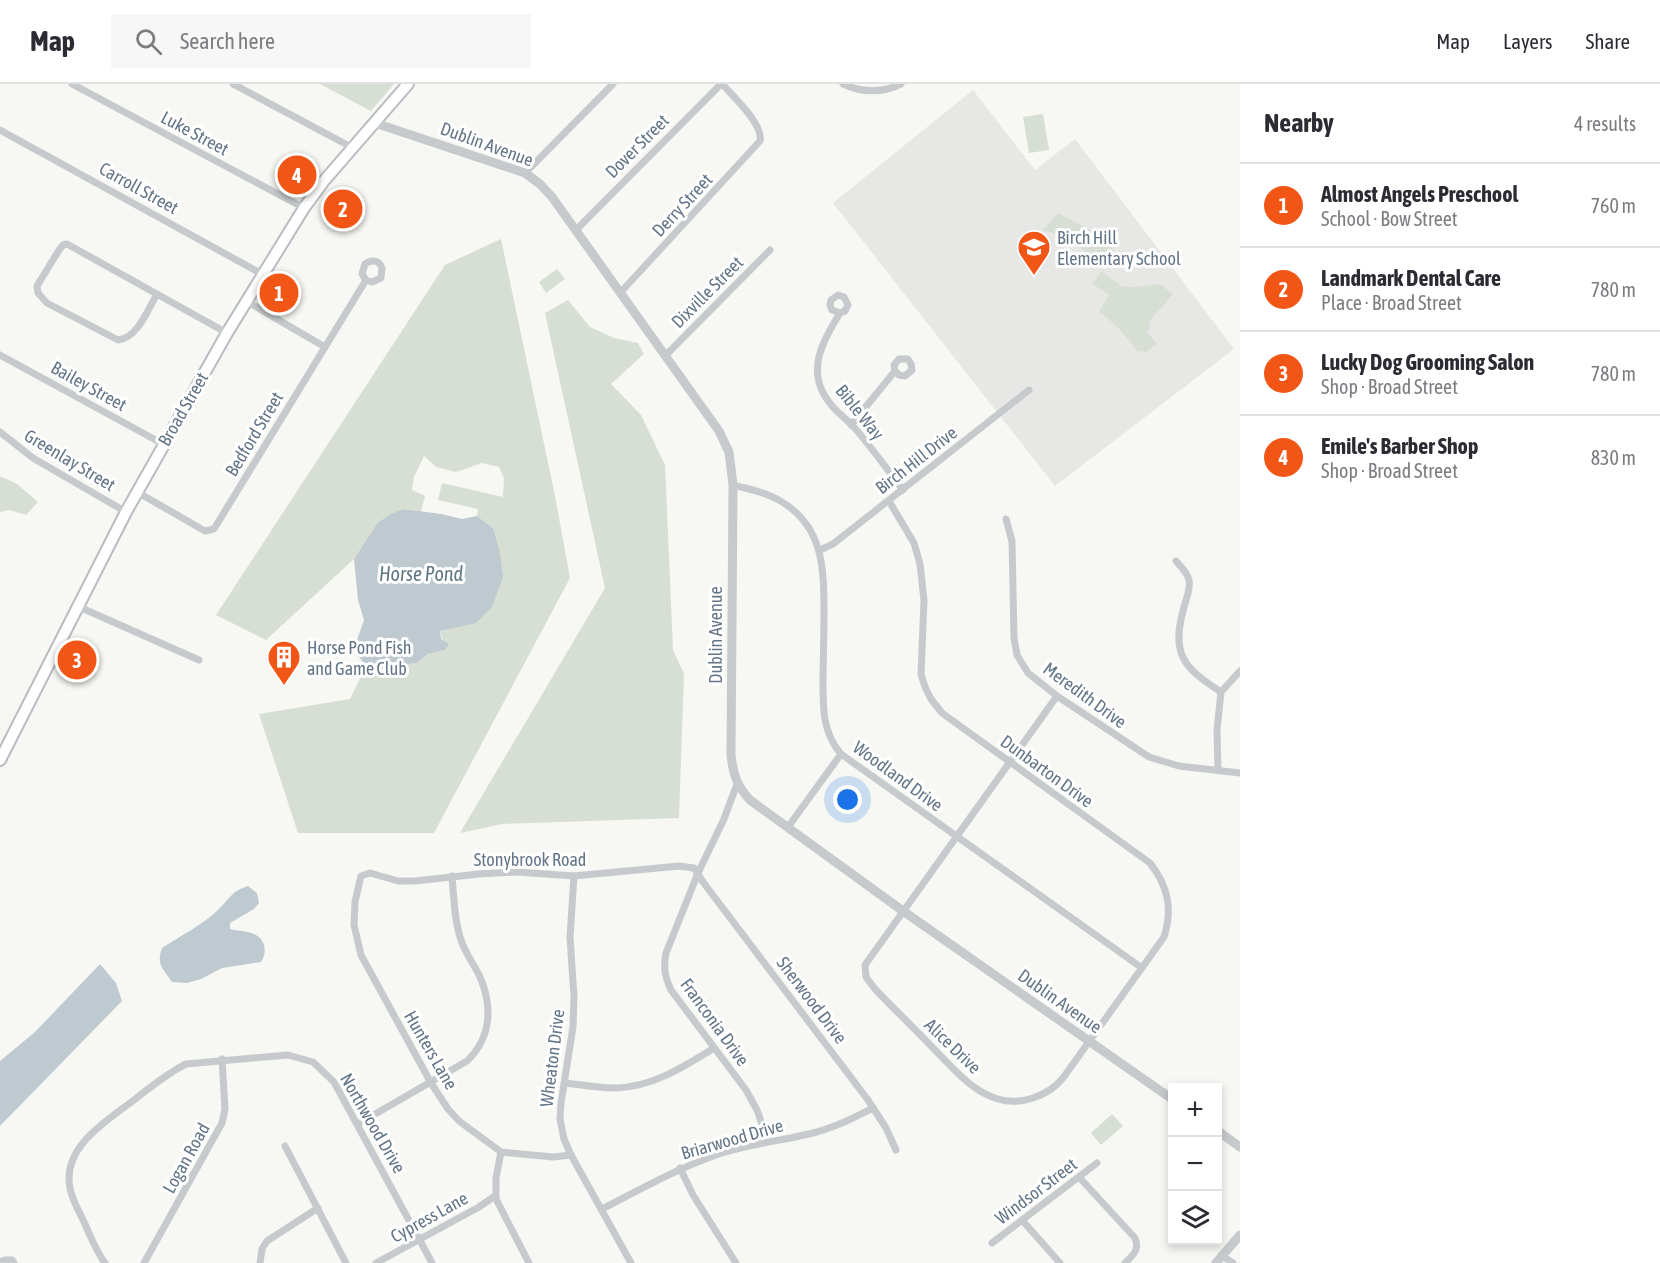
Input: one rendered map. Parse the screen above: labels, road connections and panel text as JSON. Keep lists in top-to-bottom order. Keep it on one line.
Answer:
{"streets":{"main road":["Broad Street"],"street":["Luke Street","Dublin Avenue","Dover Street","Carroll Street","Derry Street","Dixville Street","Bailey Street","Bible Way","Bedford Street","Greenlay Street","Birch Hill Drive","Meredith Drive","Dunbarton Drive","Woodland Drive","Stonybrook Road","Sherwood Drive","Franconia Drive","Alice Drive","Hunters Lane","Wheaton Drive","Northwood Drive","Briarwood Drive","Logan Road","Windsor Street","Cypress Lane"]},"crossings":[["Luke Street","Broad Street"],["Dublin Avenue","Dover Street"],["Dublin Avenue","Derry Street"],["Dublin Avenue","Dixville Street"],["Dublin Avenue","Broad Street"],["Dublin Avenue","Dunbarton Drive"],["Dublin Avenue","Woodland Drive"],["Dublin Avenue","Franconia Drive"],["Dublin Avenue","Alice Drive"],["Dover Street","Derry Street"],["Carroll Street","Broad Street"],["Bailey Street","Broad Street"],["Broad Street","Bedford Street"],["Broad Street","Greenlay Street"],["Bible Way","Birch Hill Drive"],["Birch Hill Drive","Dunbarton Drive"],["Birch Hill Drive","Woodland Drive"],["Meredith Drive","Alice Drive"],["Dunbarton Drive","Woodland Drive"],["Dunbarton Drive","Alice Drive"],["Woodland Drive","Alice Drive"],["Stonybrook Road","Sherwood Drive"],["Stonybrook Road","Franconia Drive"],["Stonybrook Road","Hunters Lane"],["Stonybrook Road","Wheaton Drive"],["Sherwood Drive","Franconia Drive"],["Sherwood Drive","Briarwood Drive"],["Franconia Drive","Briarwood Drive"],["Wheaton Drive","Briarwood Drive"],["Northwood Drive","Logan Road"],["Northwood Drive","Cypress Lane"]],"water":["Horse Pond"],"places":{"school or university":["Birch Hill Elementary School"],"building":["Horse Pond Fish and Game Club"]},"page":{"header":"Map","search":"Search here","nav":["Map","Layers","Share"],"heading":["Nearby","4 results"],"pins":["4","2","1","3"],"list":[{"mark":"1","name":"Almost Angels Preschool","note":"School · Bow Street","value":"760 m"},{"mark":"2","name":"Landmark Dental Care","note":"Place · Broad Street","value":"780 m"},{"mark":"3","name":"Lucky Dog Grooming Salon","note":"Shop · Broad Street","value":"780 m"},{"mark":"4","name":"Emile's Barber Shop","note":"Shop · Broad Street","value":"830 m"}],"map_buttons":["+","−"]}}
